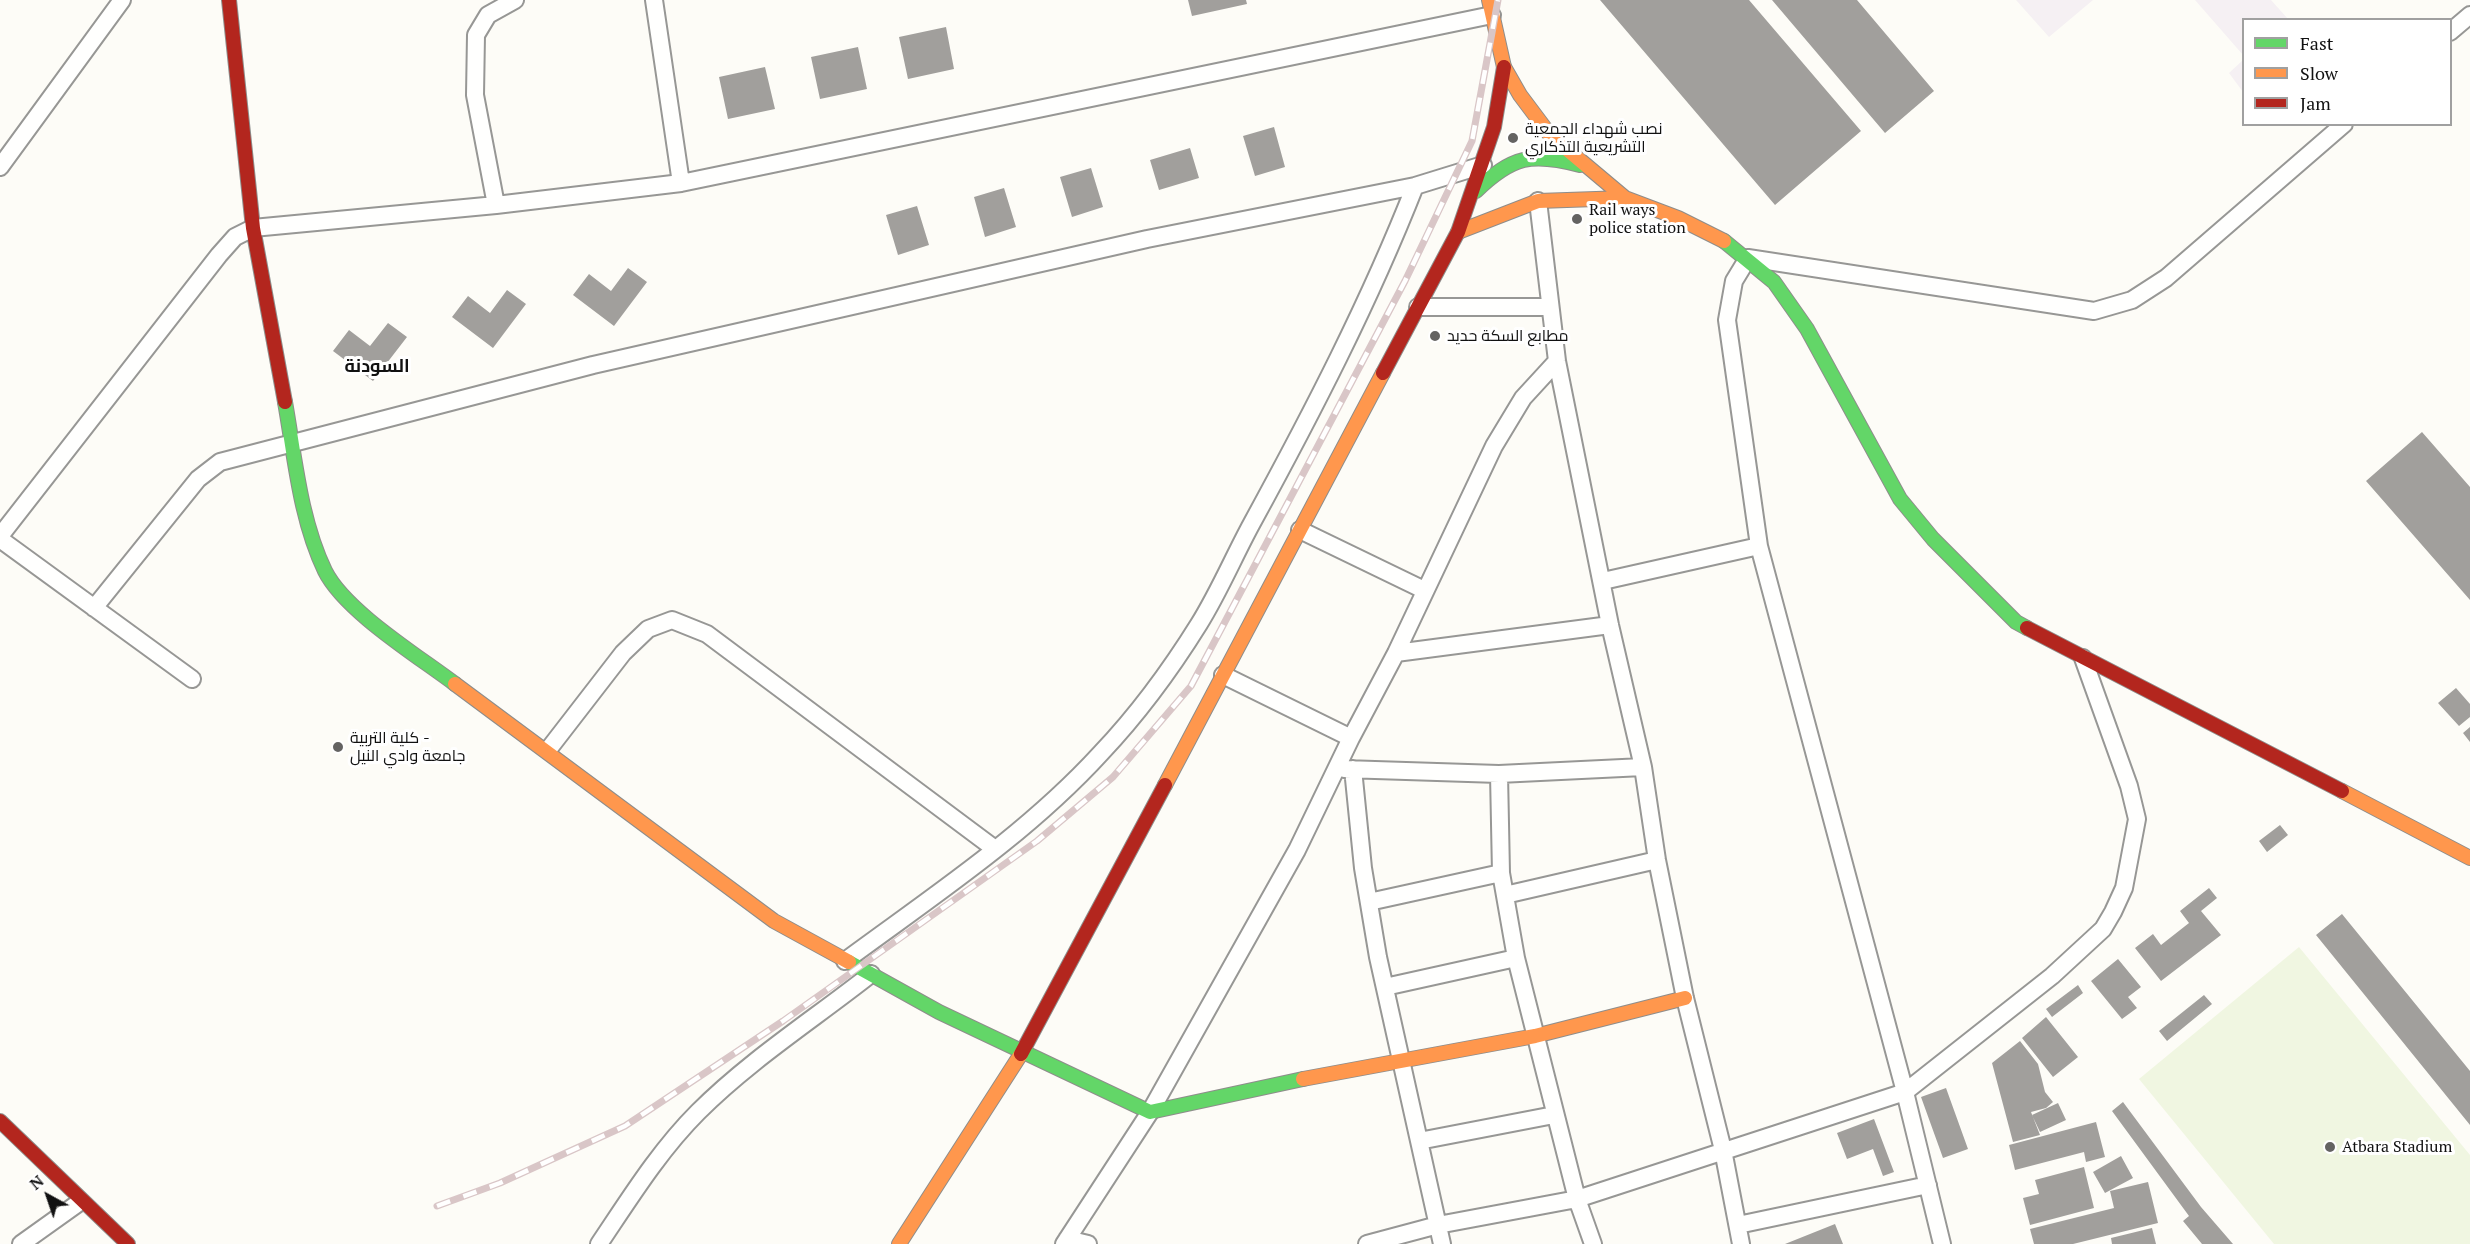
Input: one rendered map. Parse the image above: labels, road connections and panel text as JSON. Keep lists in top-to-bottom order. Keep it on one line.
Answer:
{"districts":["السودنة"],"places":["نصب شهداء الجمعية التشريعية التذكاري","Rail ways police station","مطابع السكة حديد","كلية التربية - جامعة وادي النيل","Atbara Stadium"],"legend":["Fast","Slow","Jam"],"north":"top left"}
